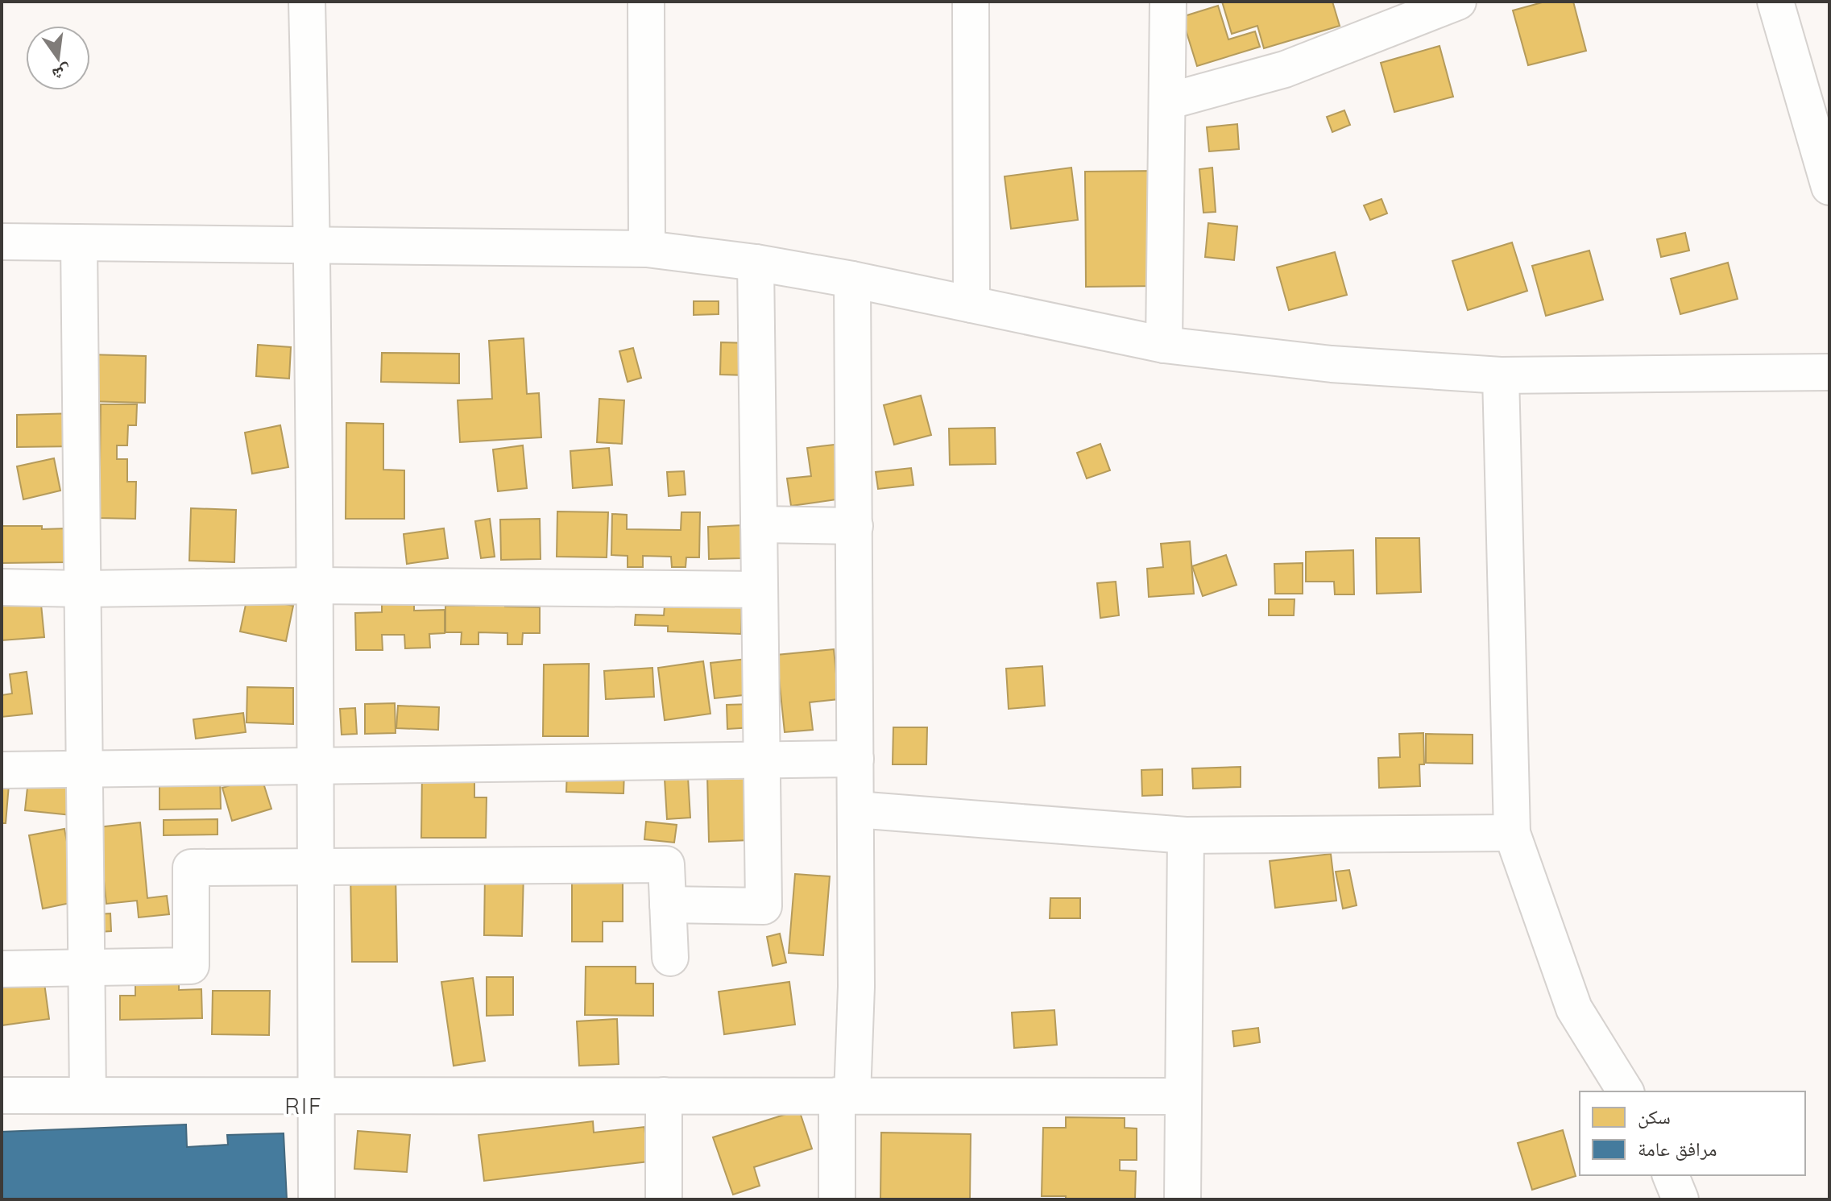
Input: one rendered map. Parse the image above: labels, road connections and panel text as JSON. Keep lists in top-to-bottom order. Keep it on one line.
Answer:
{"districts":["RIF"],"legend":["سكن","مرافق عامة"],"north":"bottom"}
